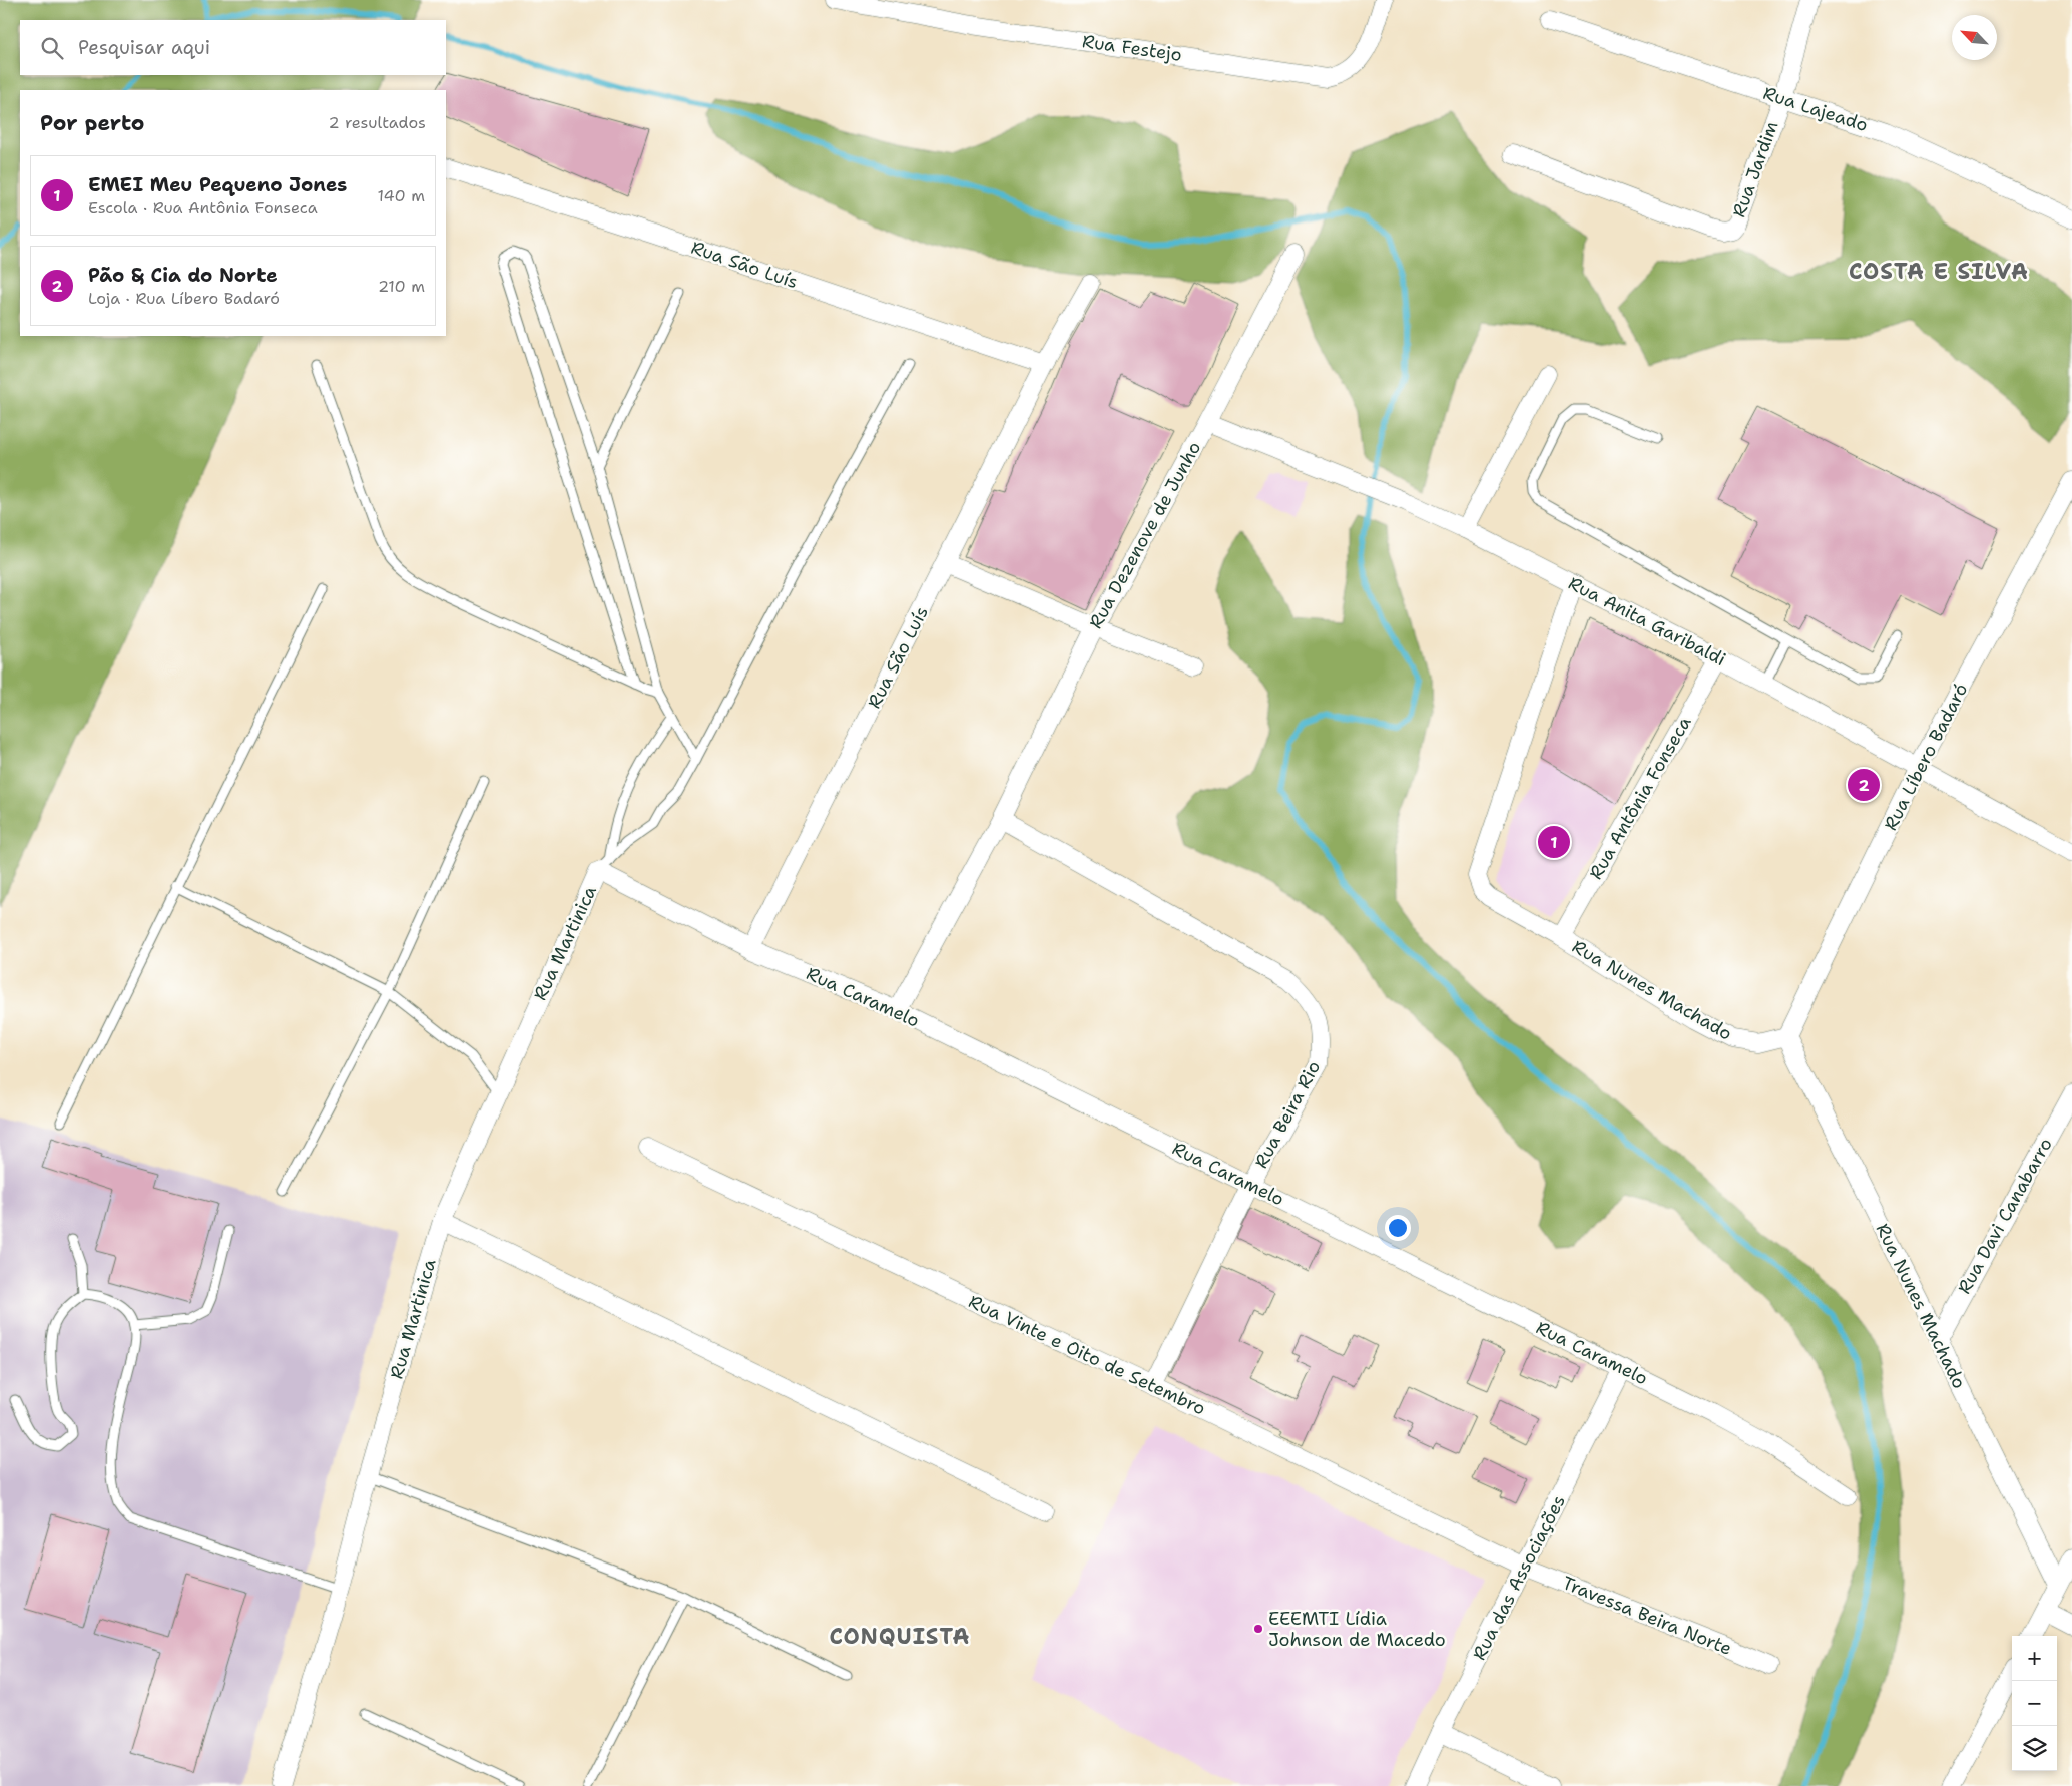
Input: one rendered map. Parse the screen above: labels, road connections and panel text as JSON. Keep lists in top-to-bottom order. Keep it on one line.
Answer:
{"streets":{"street":["Rua Festejo","Rua Lajeado","Rua Jardim","Rua São Luís","Rua Dezenove de Junho","Rua Anita Garibaldi","Rua Líbero Badaró","Rua Antônia Fonseca","Rua Martinica","Rua Nunes Machado","Rua Caramelo","Rua Beira Rio","Rua Davi Canabarro","Rua Vinte e Oito de Setembro","Rua das Associações","Travessa Beira Norte"]},"crossings":[["Rua Lajeado","Rua Jardim"],["Rua São Luís","Rua Caramelo"],["Rua Dezenove de Junho","Rua Anita Garibaldi"],["Rua Dezenove de Junho","Rua Caramelo"],["Rua Dezenove de Junho","Rua Beira Rio"],["Rua Anita Garibaldi","Rua Líbero Badaró"],["Rua Anita Garibaldi","Rua Antônia Fonseca"],["Rua Anita Garibaldi","Rua Nunes Machado"],["Rua Líbero Badaró","Rua Nunes Machado"],["Rua Antônia Fonseca","Rua Nunes Machado"],["Rua Martinica","Rua Caramelo"],["Rua Nunes Machado","Rua Davi Canabarro"],["Rua Caramelo","Rua Beira Rio"],["Rua Caramelo","Rua das Associações"],["Rua Beira Rio","Rua Vinte e Oito de Setembro"],["Rua Vinte e Oito de Setembro","Rua das Associações"],["Rua Vinte e Oito de Setembro","Travessa Beira Norte"],["Rua das Associações","Travessa Beira Norte"]],"districts":["COSTA E SILVA","CONQUISTA"],"places":["EEEMTI Lídia Johnson de Macedo"],"north":"top left","page":{"search":"Pesquisar aqui","heading":["Por perto","2 resultados"],"list":[{"mark":"1","name":"EMEI Meu Pequeno Jones","note":"Escola · Rua Antônia Fonseca","value":"140 m"},{"mark":"2","name":"Pão & Cia do Norte","note":"Loja · Rua Líbero Badaró","value":"210 m"}],"pins":["2","1"],"map_buttons":["+","−"]}}
